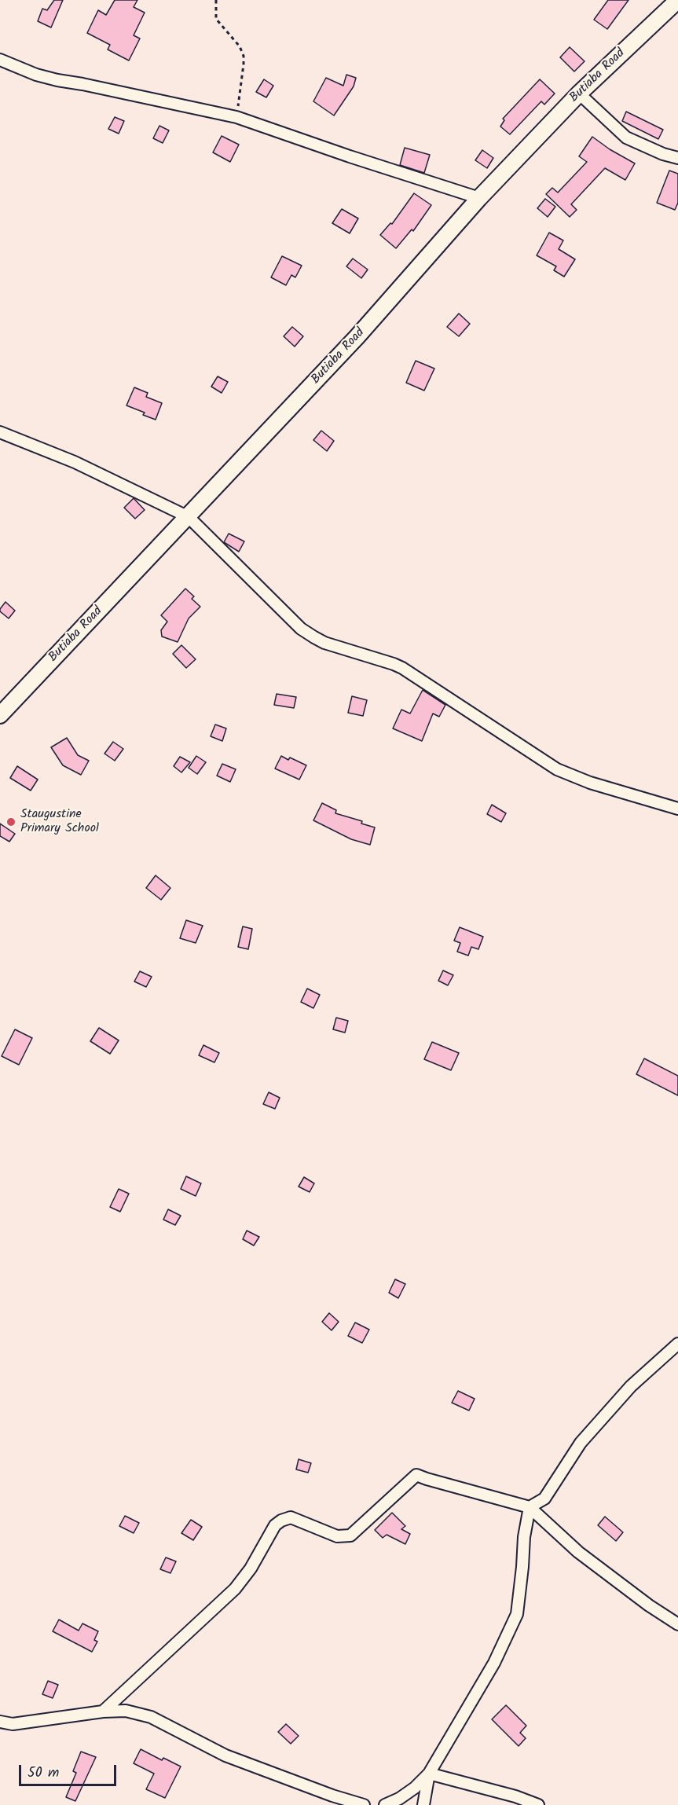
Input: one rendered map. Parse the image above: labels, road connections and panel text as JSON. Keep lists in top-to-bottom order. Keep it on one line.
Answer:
{"streets":{"main road":["Butiaba Road"]},"places":["Staugustine Primary School"],"scale_bar":"50 m"}
